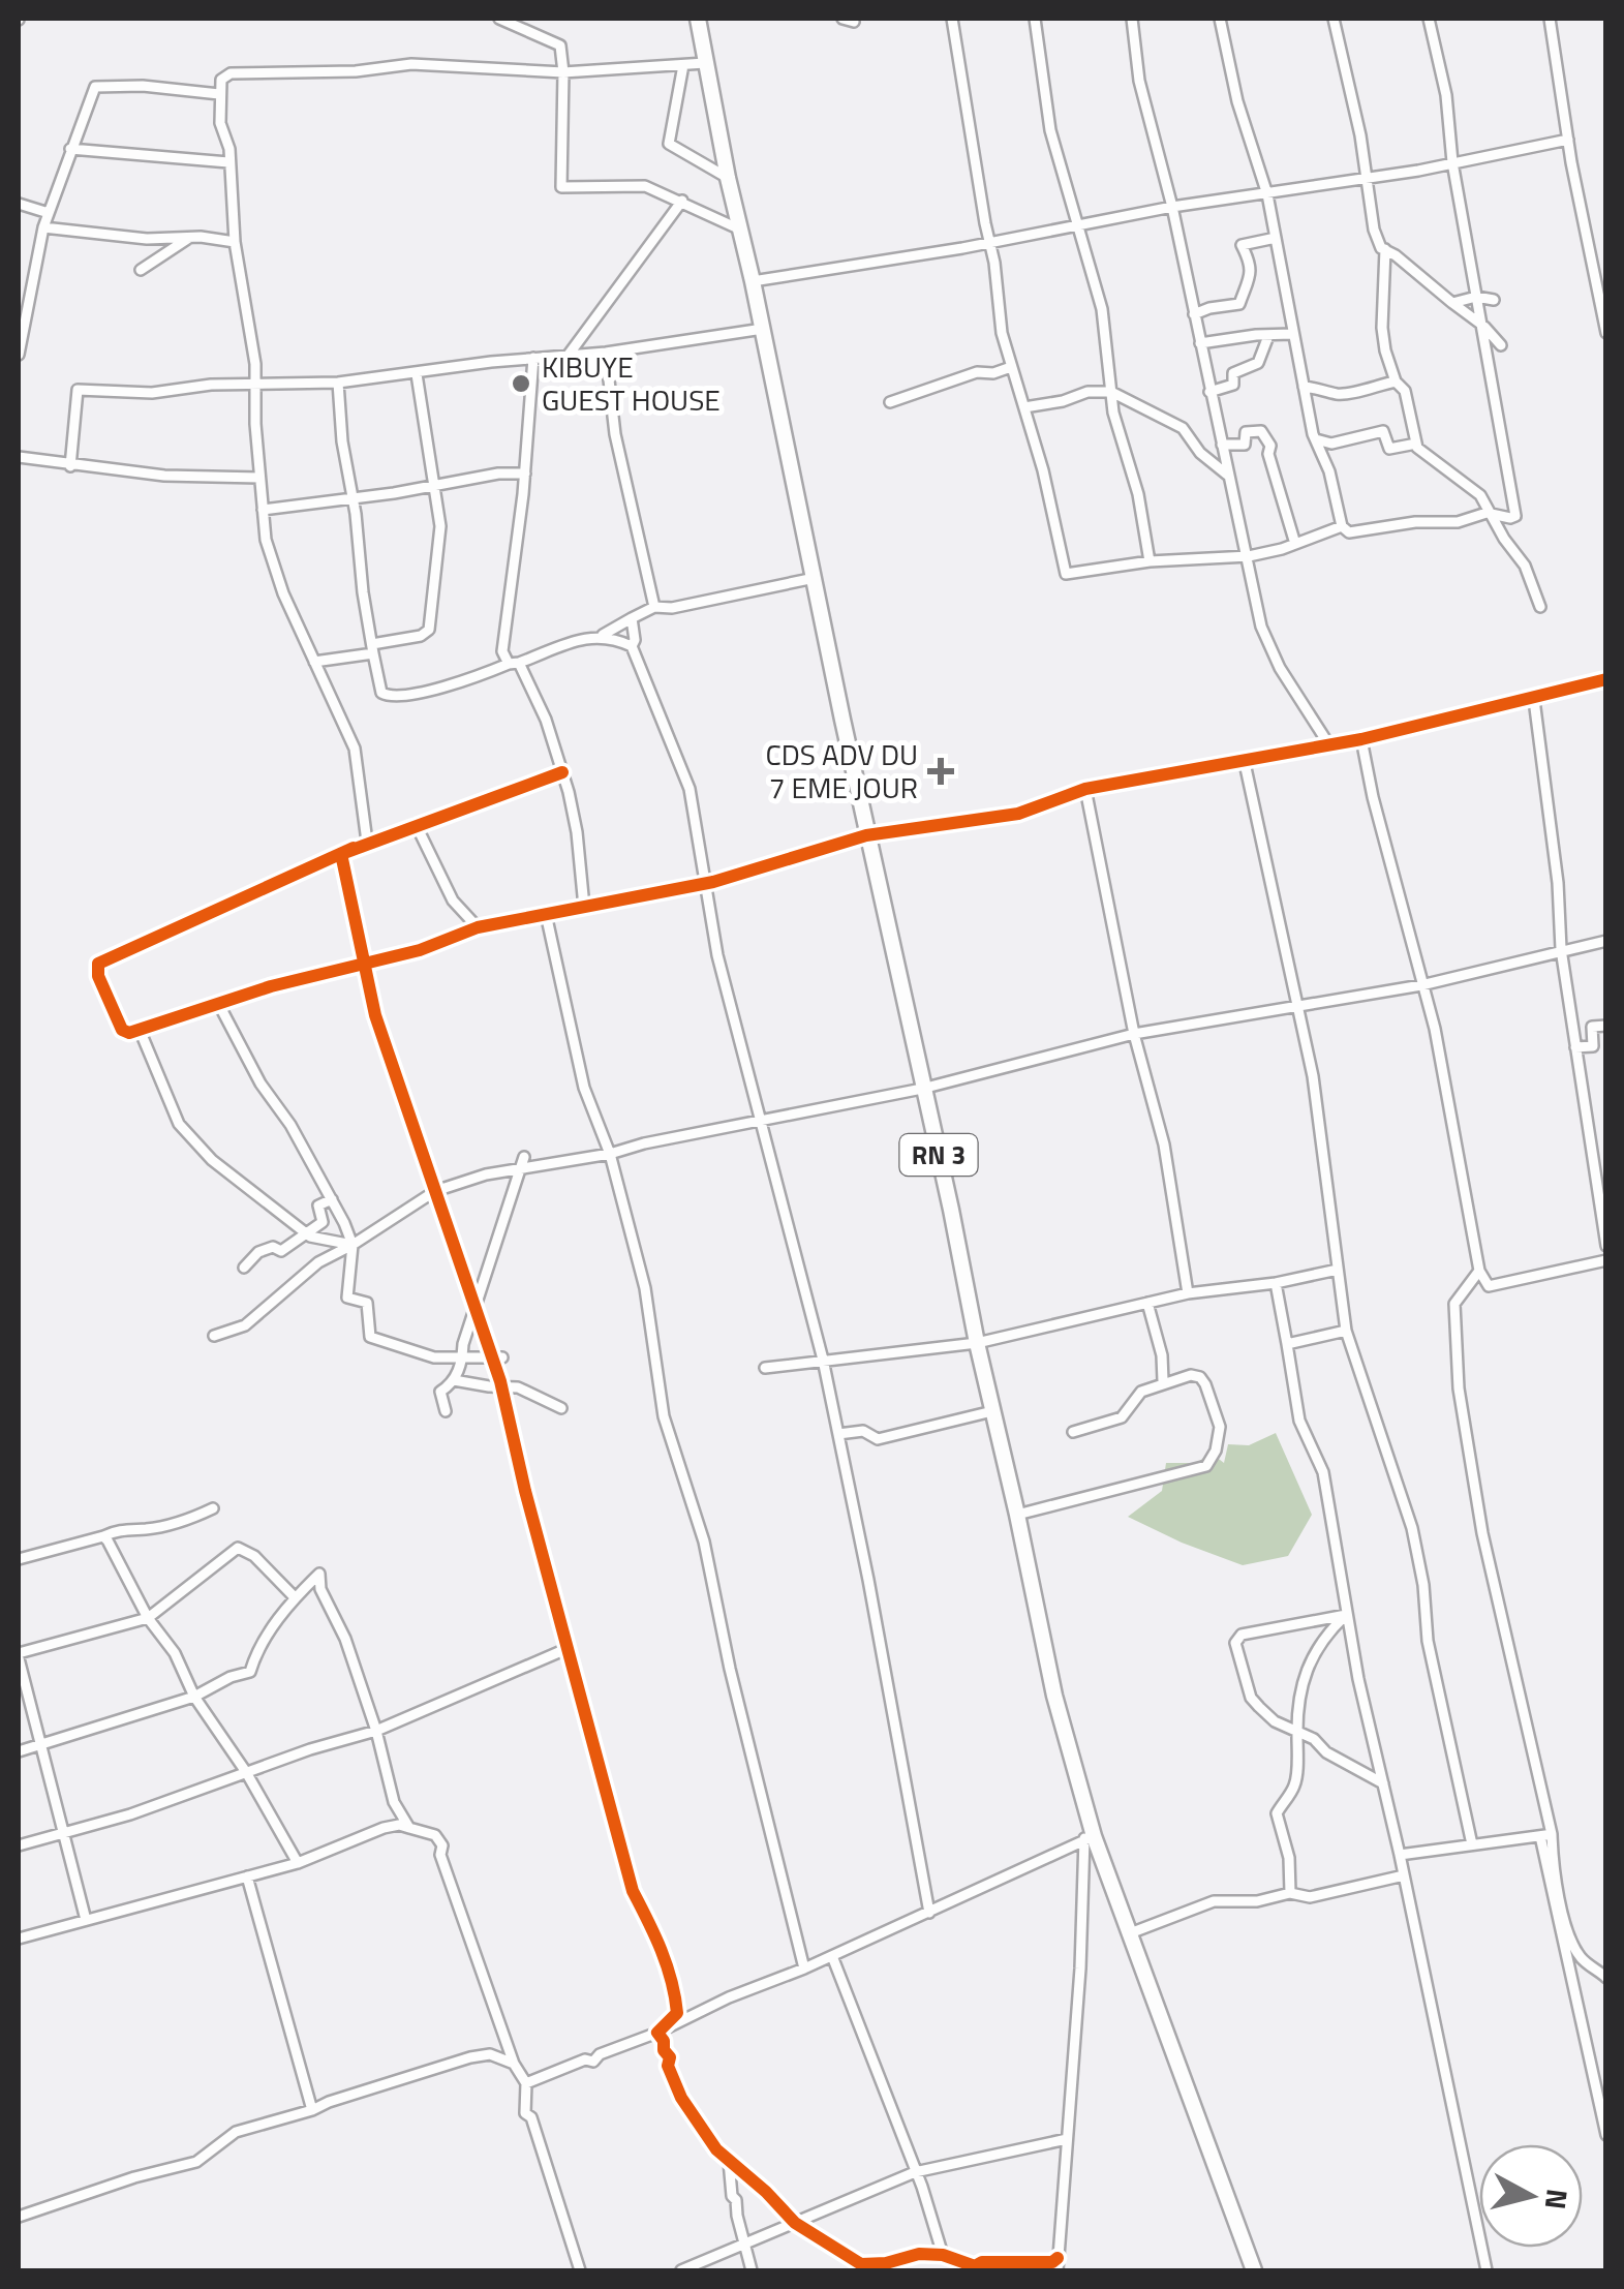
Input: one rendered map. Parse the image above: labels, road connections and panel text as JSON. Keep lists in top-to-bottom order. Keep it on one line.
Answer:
{"streets":{"highway":["RN 3"]},"places":{"other":["KIBUYE GUEST HOUSE"],"health":["CDS ADV DU 7 EME JOUR"]},"north":"right"}
